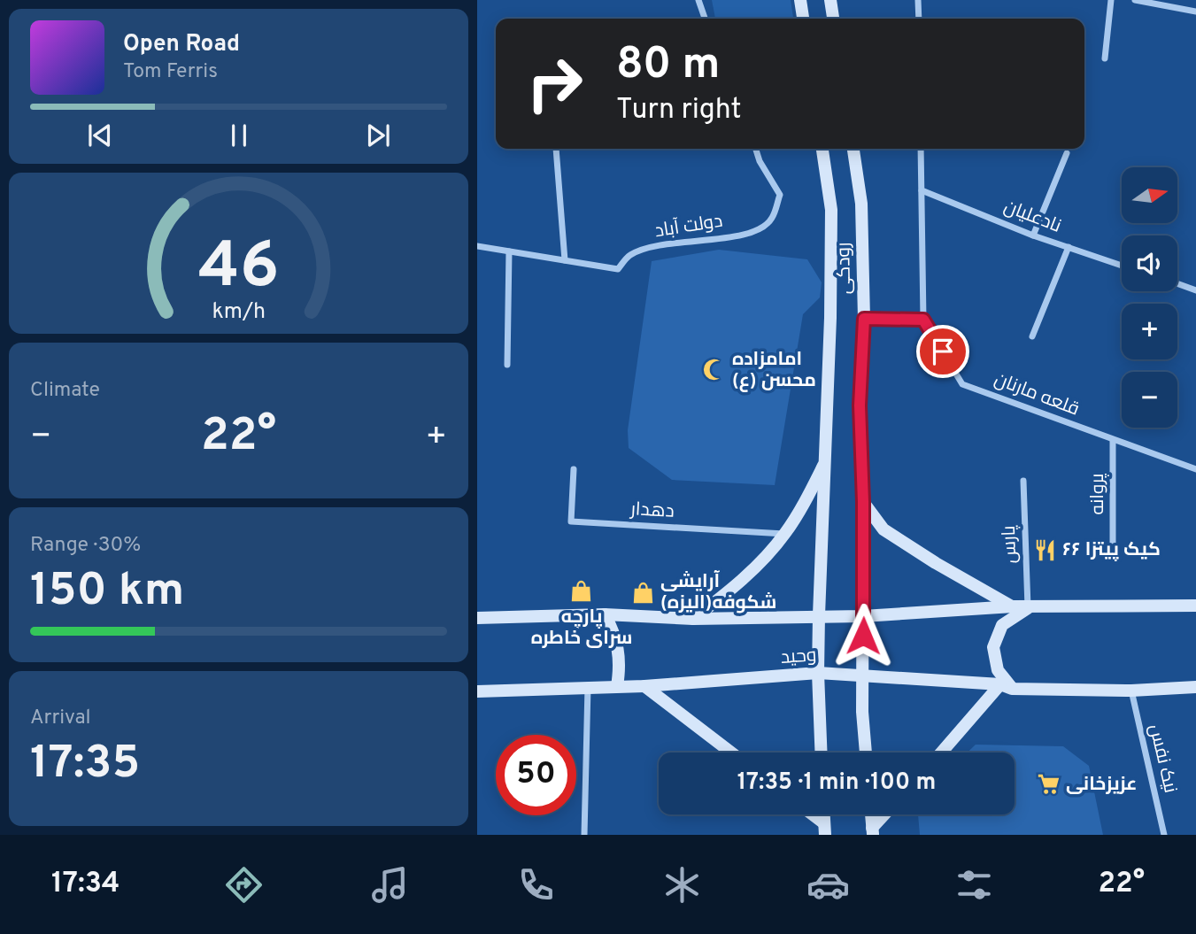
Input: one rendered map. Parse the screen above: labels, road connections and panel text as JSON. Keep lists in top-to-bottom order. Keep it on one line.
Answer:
{"streets":{"main road":["رودکی","وحید"],"street":["نادعلیان","دولت آباد","قلعه مارنان","پروانه","دهدار","پارس","نیک نفس"]},"crossings":[["رودکی","وحید"],["قلعه مارنان","پروانه"],["وحید","نیک نفس"]],"places":{"mosque":["امامزاده محسن (ع)"],"restaurant":["کیک پیتزا ۶۶"],"shop":["پارچه سرای خاطره","آرایشی شکوفه(الیزه)"],"supermarket":["عزیزخانی"]},"north":"right","page":{"turn":["80 m","Turn right"],"song":["Open Road","Tom Ferris"],"map_buttons":["+","−"],"tile":["Climate",["Range · 30%","150 km"],["Arrival","17:35"]],"heat":["−","22°","+"],"limit":"50","trip":"17:35 · 1 min · 100 m","tabs":["17:34","22°"],"gauge":["46","km/h"]}}
